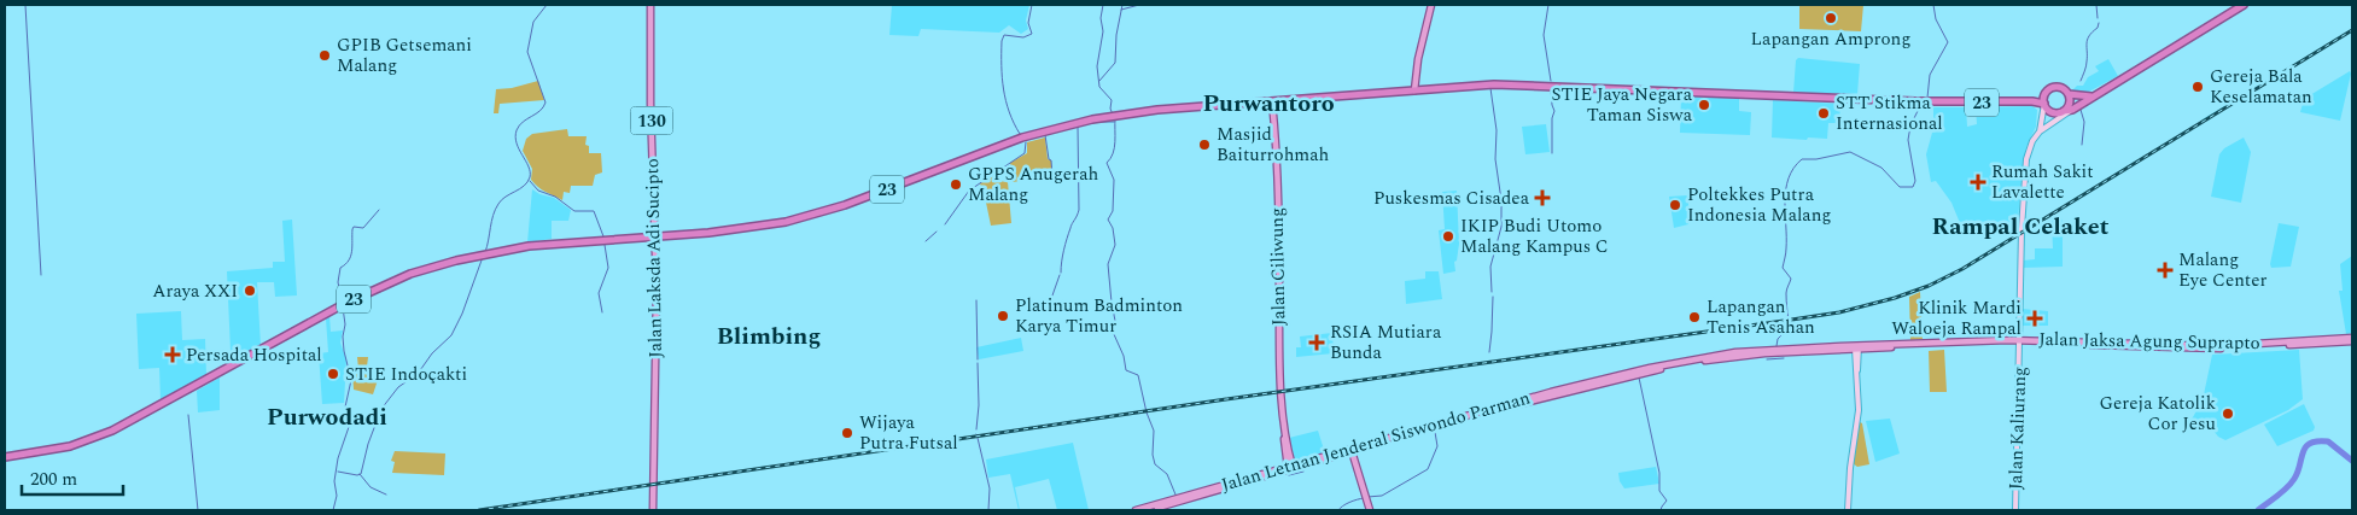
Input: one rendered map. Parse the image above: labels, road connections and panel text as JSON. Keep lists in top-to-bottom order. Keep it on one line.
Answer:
{"streets":{"highway":["23"],"main road":["130","Jalan Laksda Adi Sucipto","Jalan Ciliwung","Jalan Jaksa Agung Suprapto","Jalan Kaliurang","Jalan Letnan Jenderal Siswondo Parman"]},"crossings":[["23","Jalan Laksda Adi Sucipto"],["23","Jalan Ciliwung"],["Jalan Ciliwung","Jalan Letnan Jenderal Siswondo Parman"],["Jalan Jaksa Agung Suprapto","Jalan Kaliurang"]],"districts":["Purwantoro","Rampal Celaket","Blimbing","Purwodadi"],"places":{"other":["Lapangan Amprong","GPIB Getsemani Malang","Gereja Bala Keselamatan","STIE Jaya Negara Taman Siswa","STT Stikma Internasional","Masjid Baiturrohmah","GPPS Anugerah Malang","Poltekkes Putra Indonesia Malang","IKIP Budi Utomo Malang Kampus C","Araya XXI","Platinum Badminton Karya Timur","Lapangan Tenis Asahan","STIE Indoçakti","Gereja Katolik Cor Jesu","Wijaya Putra Futsal"],"health":["Rumah Sakit Lavalette","Puskesmas Cisadea","Malang Eye Center","Klinik Mardi Waloeja Rampal","RSIA Mutiara Bunda","Persada Hospital"]},"scale_bar":"200 m"}
